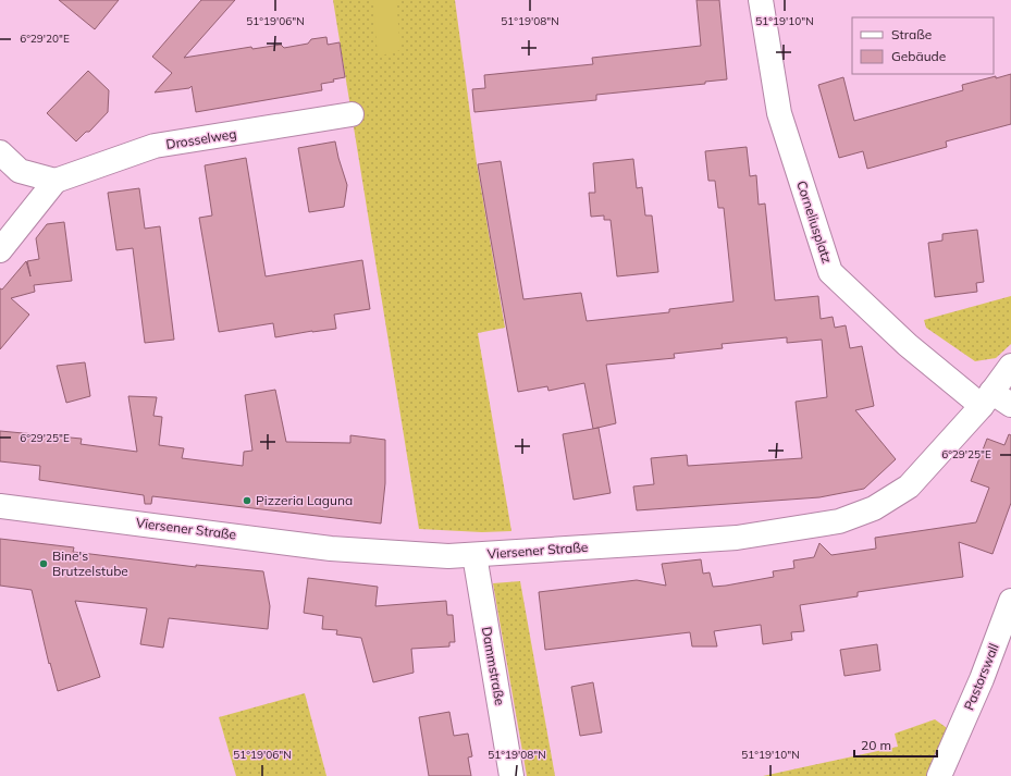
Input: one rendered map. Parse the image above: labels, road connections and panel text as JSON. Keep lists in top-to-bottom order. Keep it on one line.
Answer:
{"streets":{"street":["Drosselweg","Corneliusplatz","Viersener Straße","Dammstraße","Pastorswall"]},"crossings":[["Corneliusplatz","Viersener Straße"],["Viersener Straße","Dammstraße"]],"places":["Pizzeria Laguna","Bine's Brutzelstube"],"legend":["Straße","Gebäude"],"scale_bar":"20 m","coordinates":["51°19'06\"N","51°19'08\"N","51°19'10\"N","6°29'20\"E","6°29'25\"E"]}
